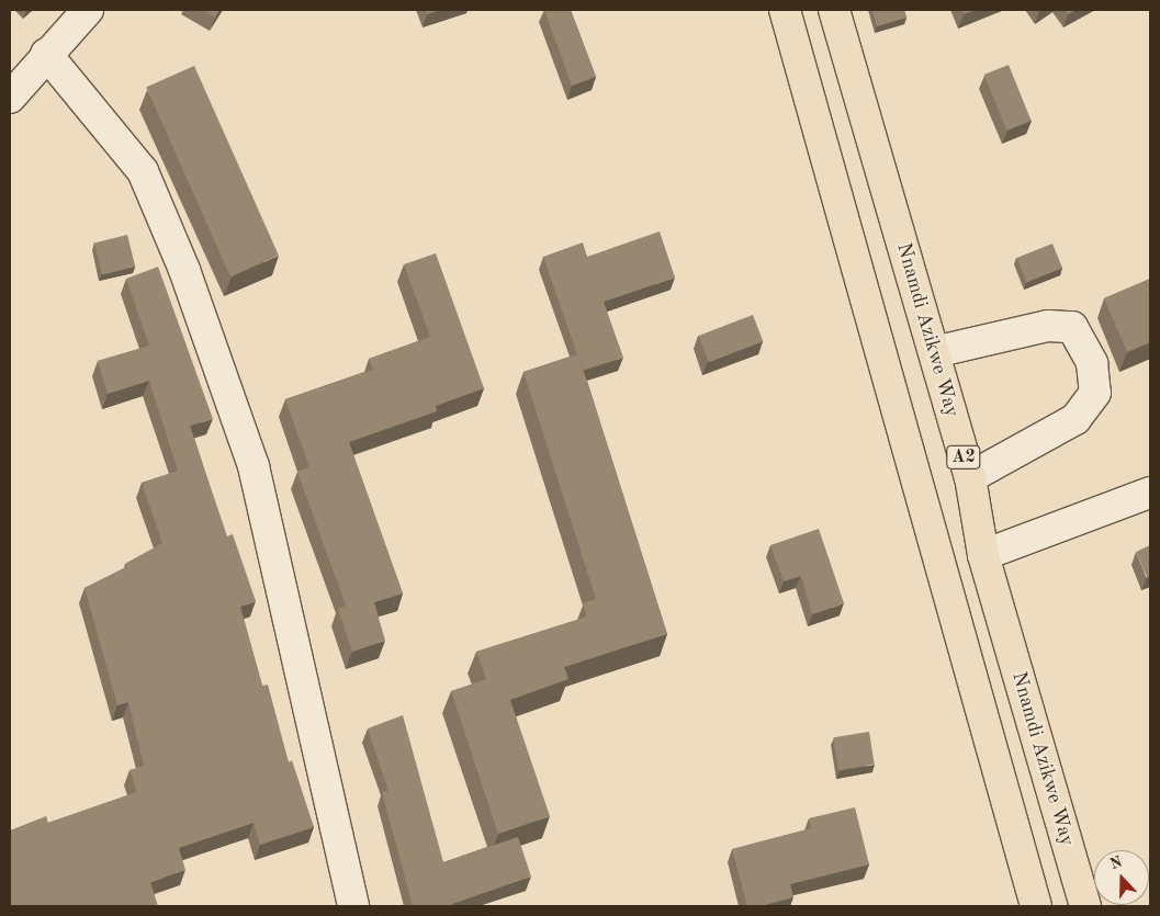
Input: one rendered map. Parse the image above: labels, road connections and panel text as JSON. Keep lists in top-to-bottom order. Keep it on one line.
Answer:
{"streets":{"highway":["Nnamdi Azikwe Way","A2"]},"north":"top"}
